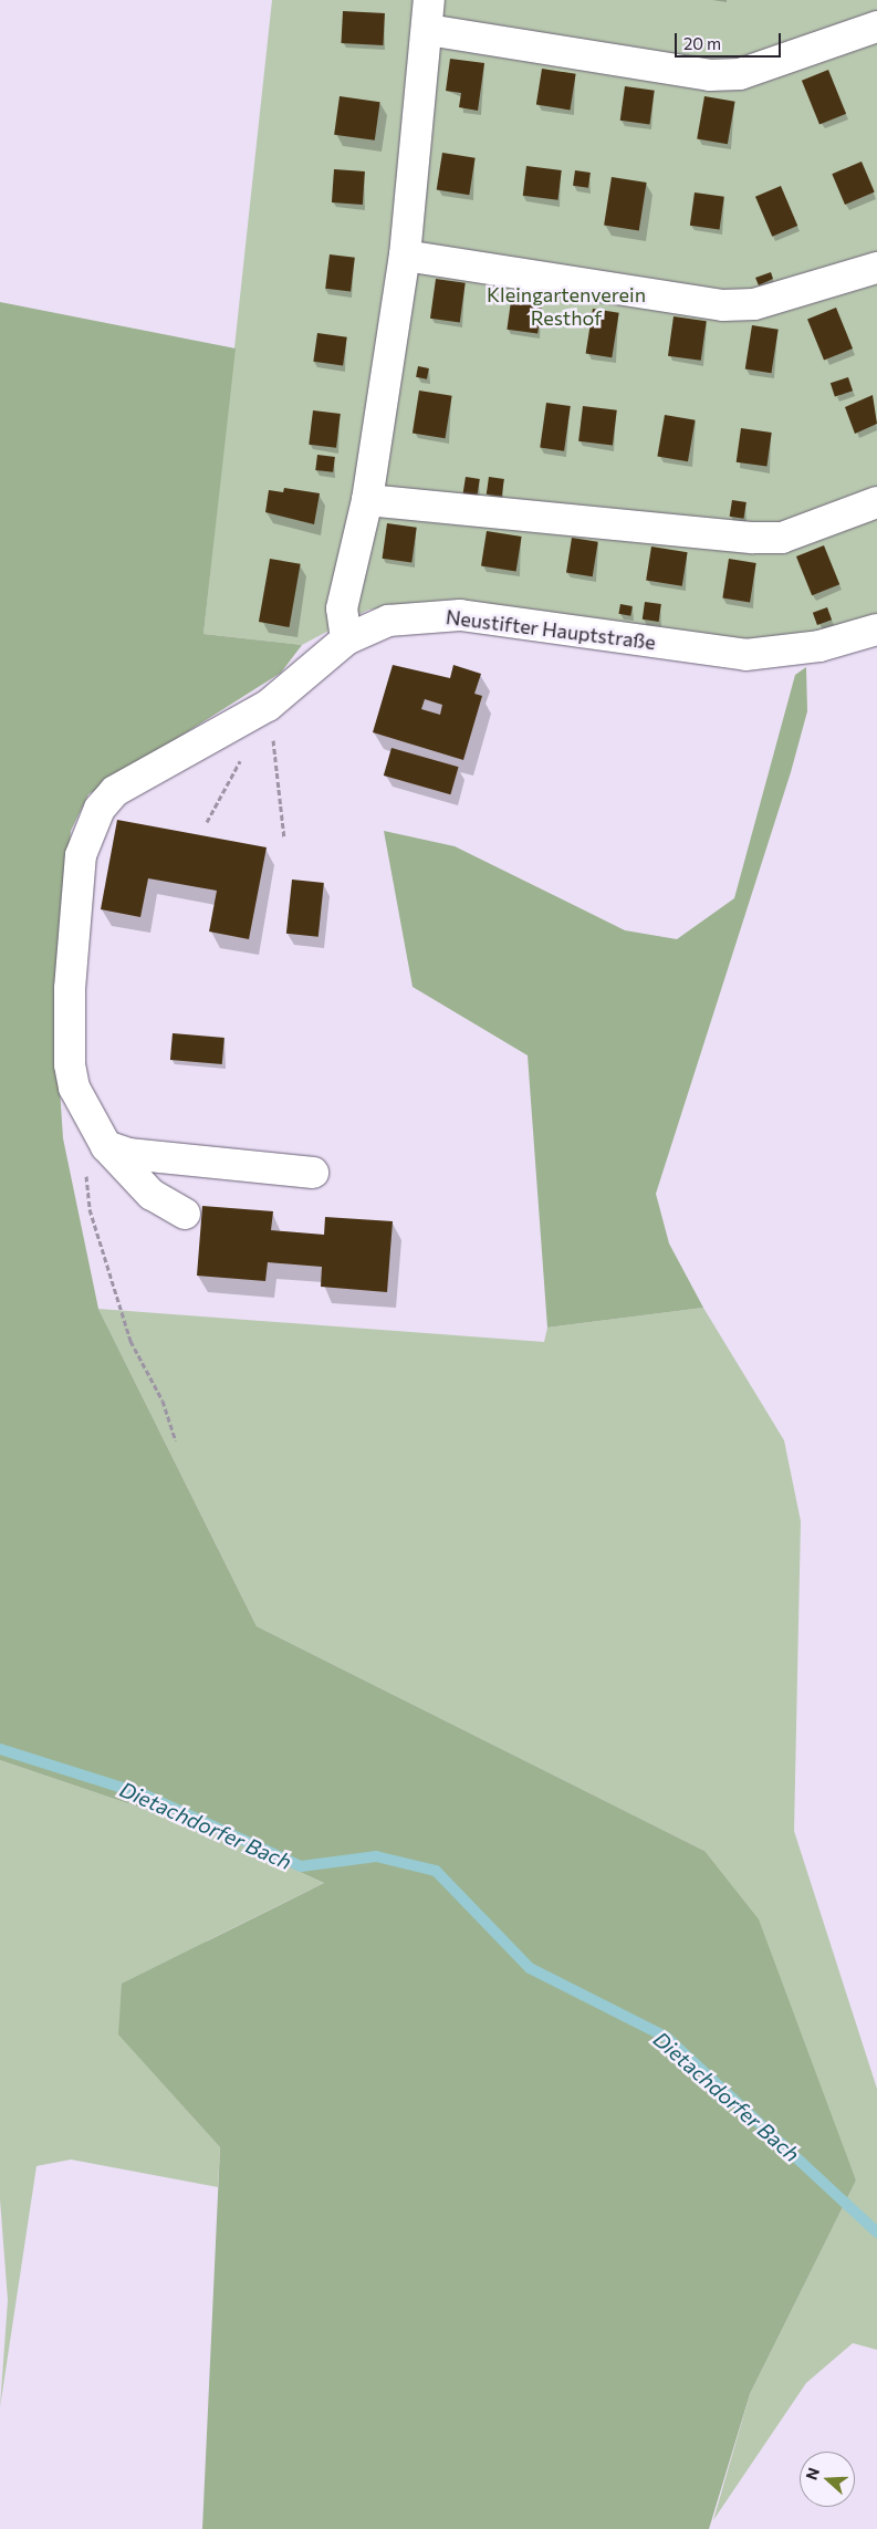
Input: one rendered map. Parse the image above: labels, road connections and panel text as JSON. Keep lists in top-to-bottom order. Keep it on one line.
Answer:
{"streets":{"street":["Neustifter Hauptstraße"]},"water":["Dietachdorfer Bach"],"parks":["Kleingartenverein Resthof"],"scale_bar":"20 m","north":"left"}
